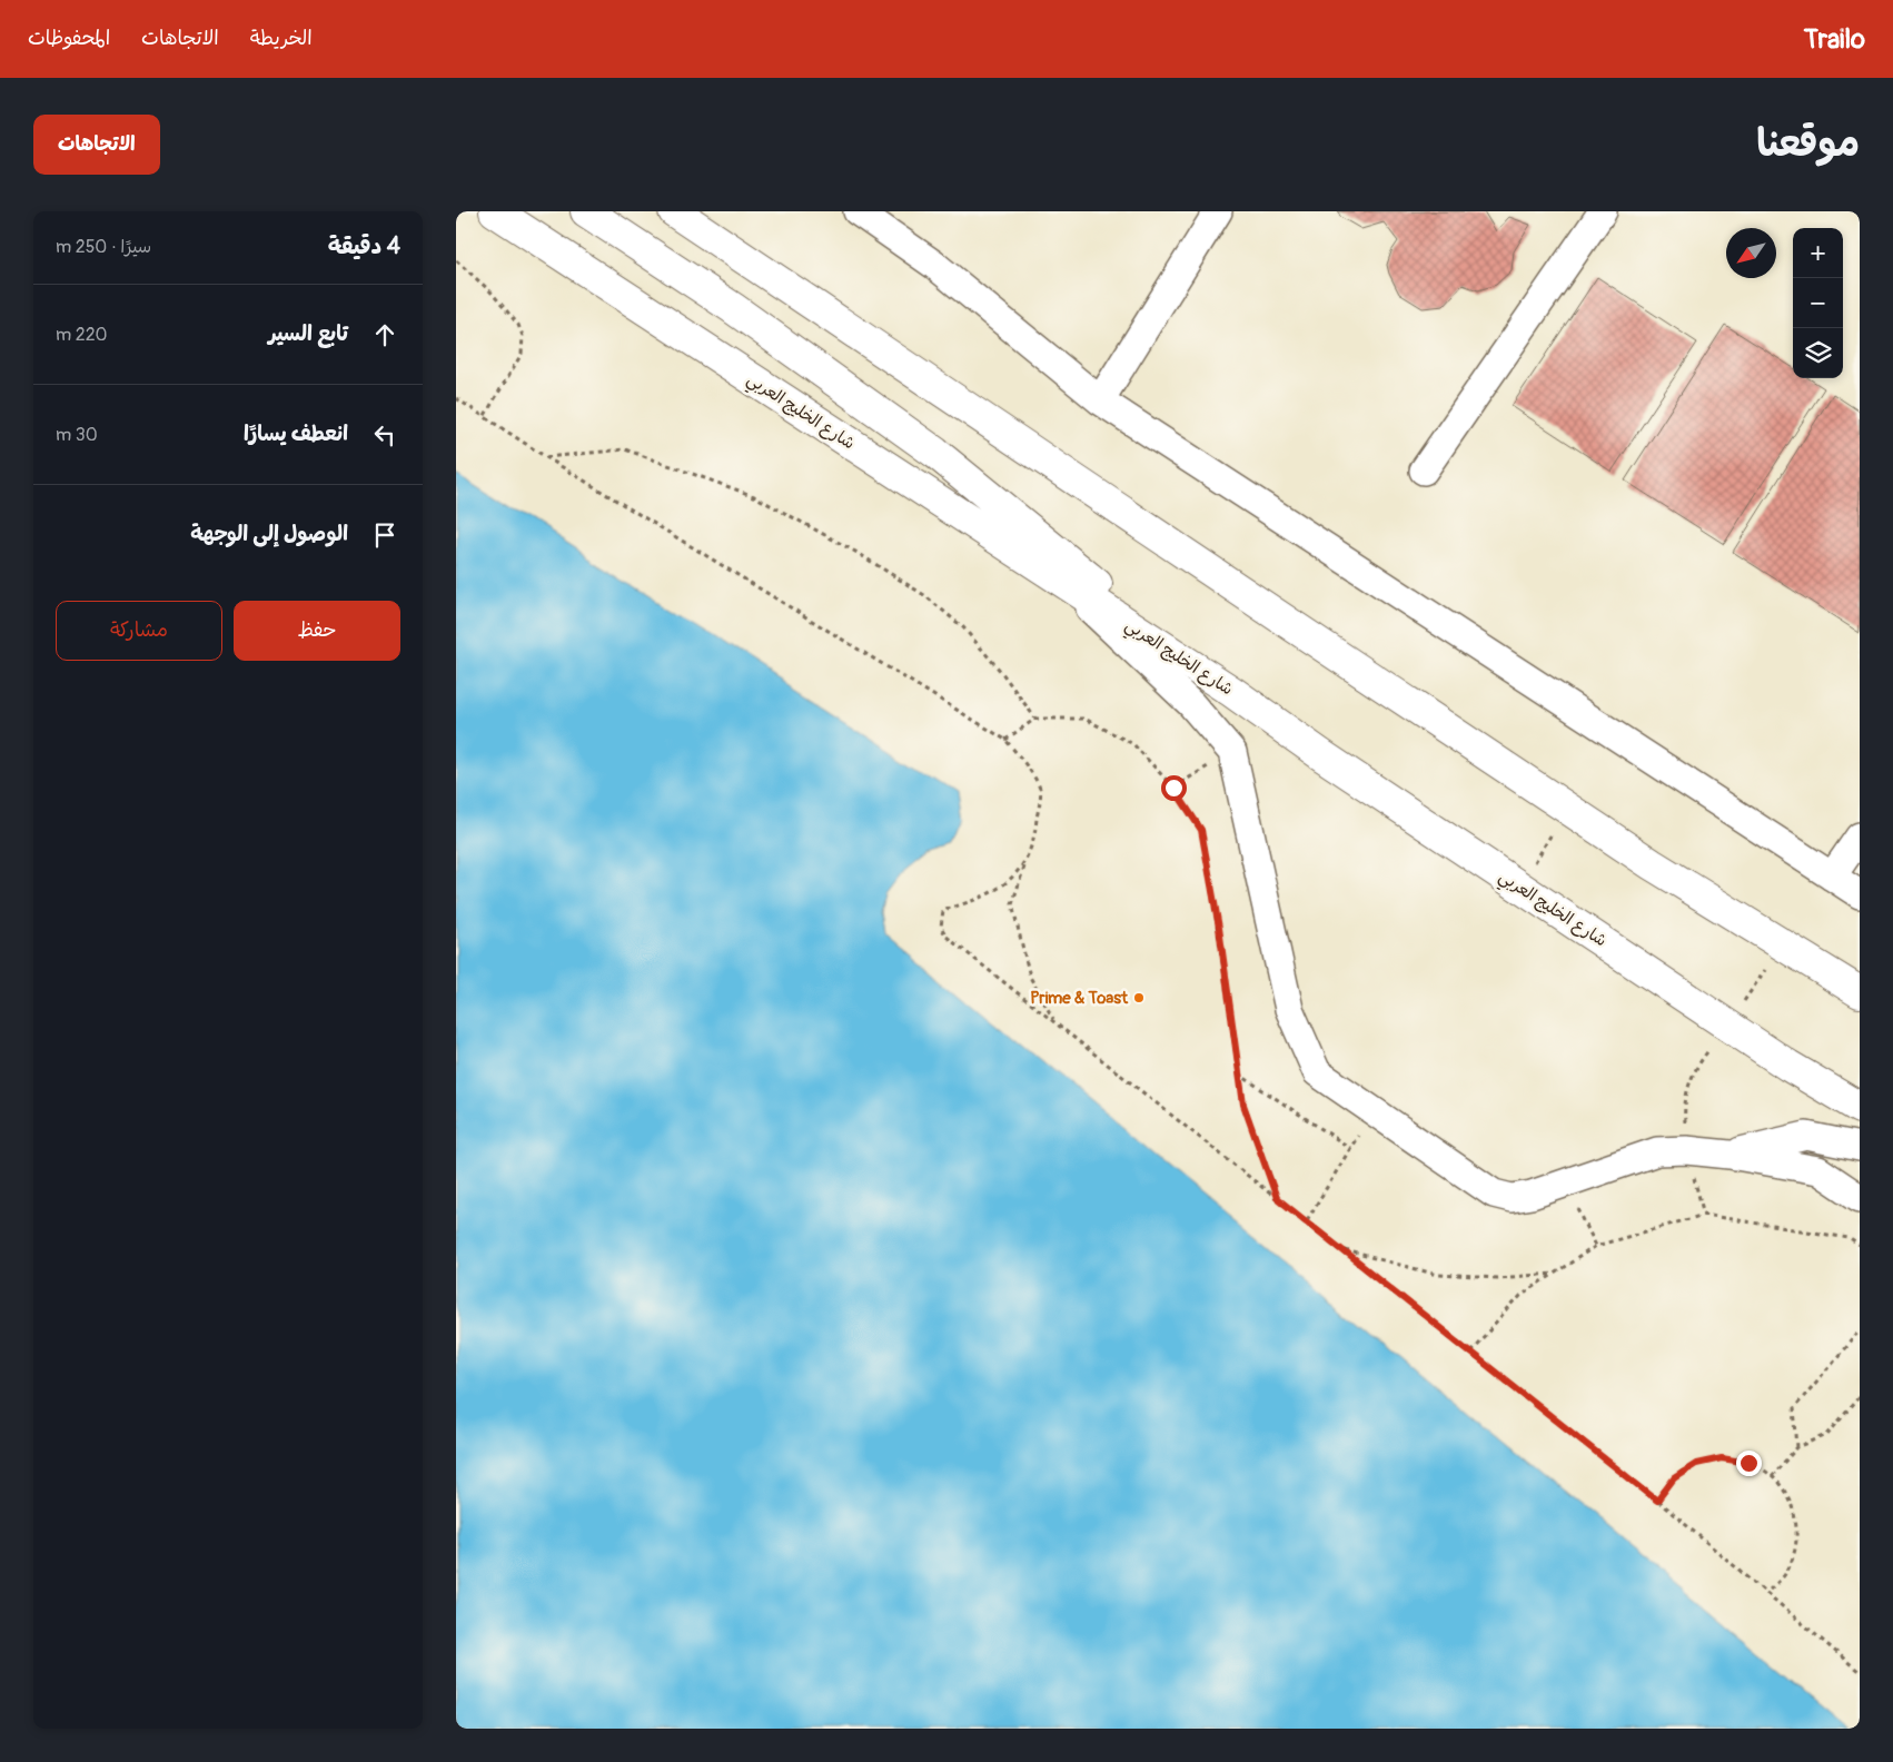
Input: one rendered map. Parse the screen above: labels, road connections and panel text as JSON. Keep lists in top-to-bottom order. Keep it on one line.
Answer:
{"streets":{"main road":["شارع الخليج العربي"]},"places":["Prime & Toast"],"north":"bottom left","page":{"header":"Trailo","nav":["الخريطة","الاتجاهات","المحفوظات"],"title":"موقعنا","buttons":["الاتجاهات",["حفظ","مشاركة"]],"heading":["4 دقيقة","سيرًا · 250 m"],"map_buttons":["+","−"],"list":[["تابع السير","220 m"],["انعطف يسارًا","30 m"],"الوصول إلى الوجهة"]}}
